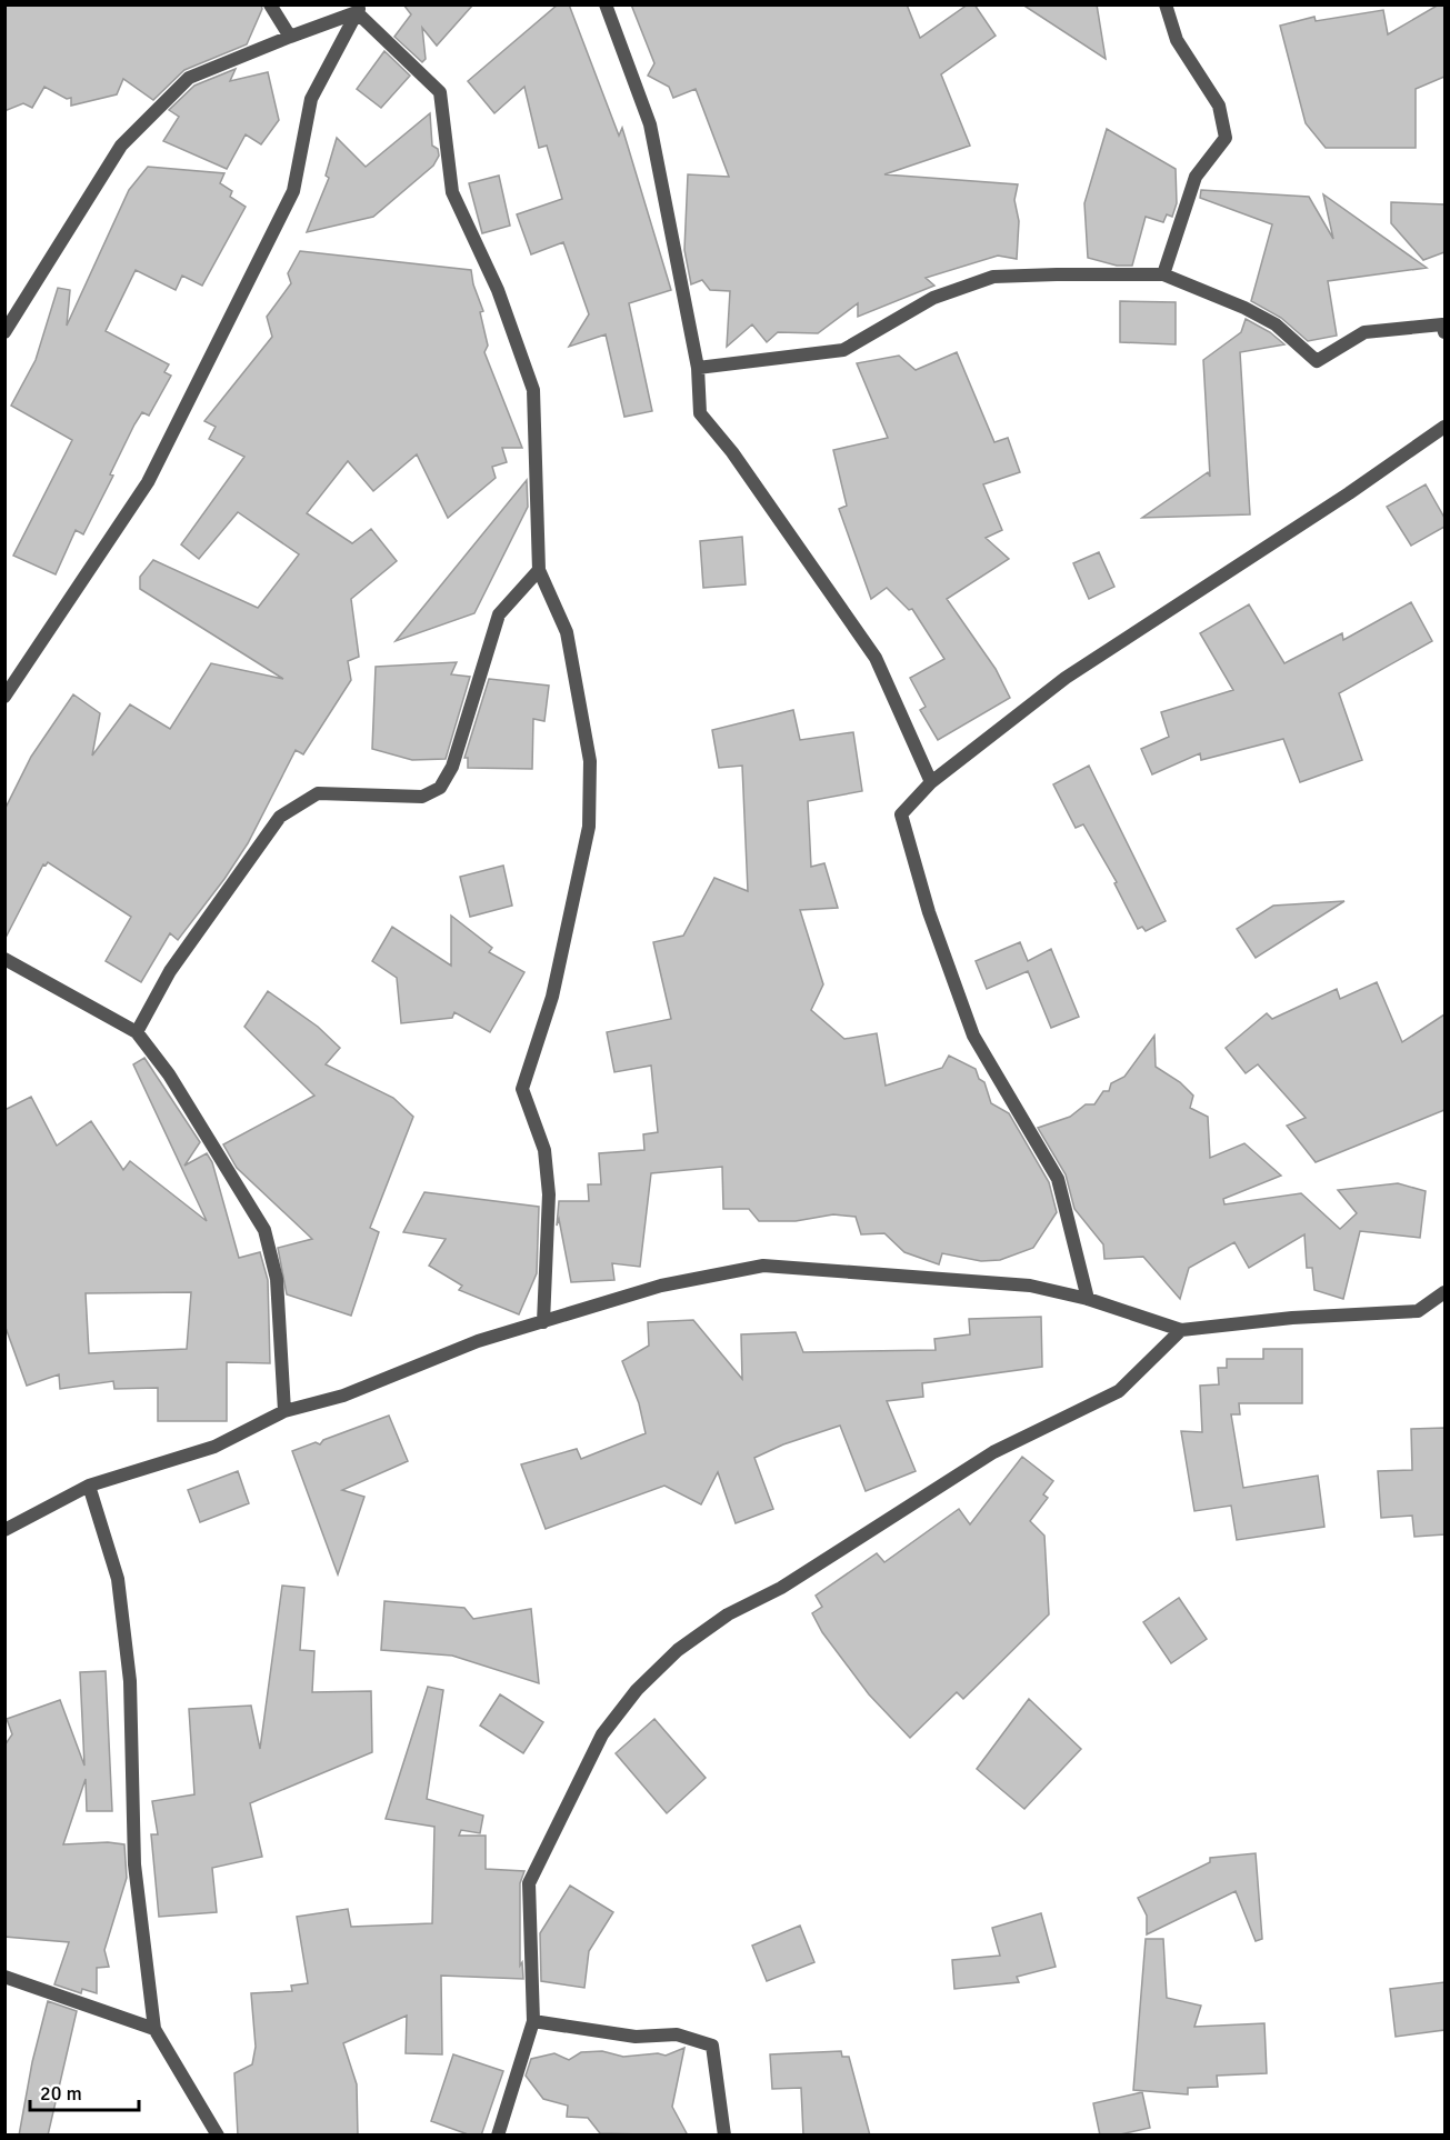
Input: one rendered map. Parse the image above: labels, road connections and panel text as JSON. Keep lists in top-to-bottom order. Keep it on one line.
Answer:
{"scale_bar":"20 m"}
